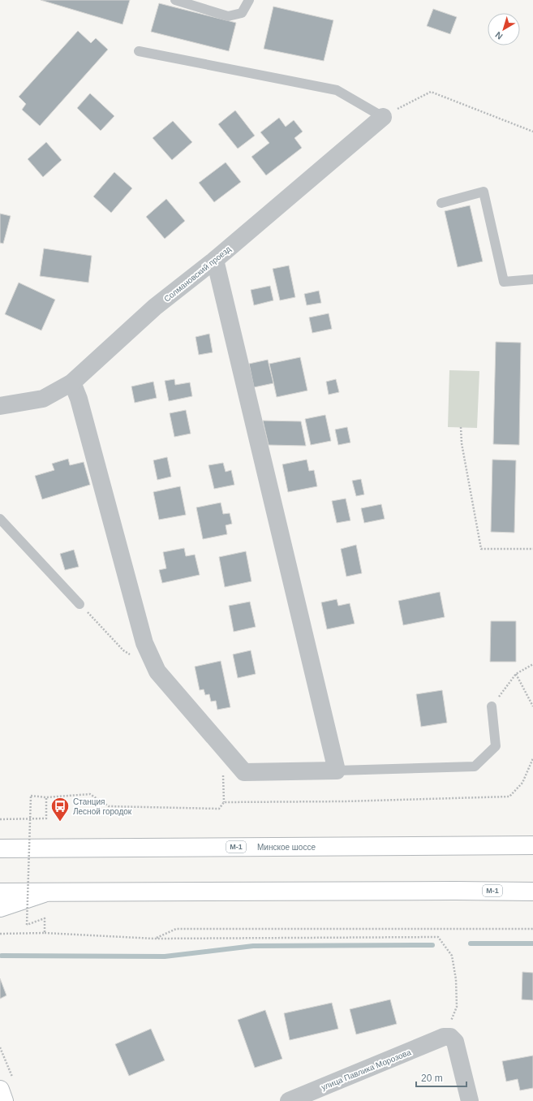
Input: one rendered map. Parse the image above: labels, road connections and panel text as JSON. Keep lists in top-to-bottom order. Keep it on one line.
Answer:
{"streets":{"main road":["М-1","Минское шоссе"],"street":["Солмановский проезд","улица Павлика Морозова"]},"places":{"bus stop":["Станция Лесной городок"]},"scale_bar":"20 m","north":"bottom left"}
